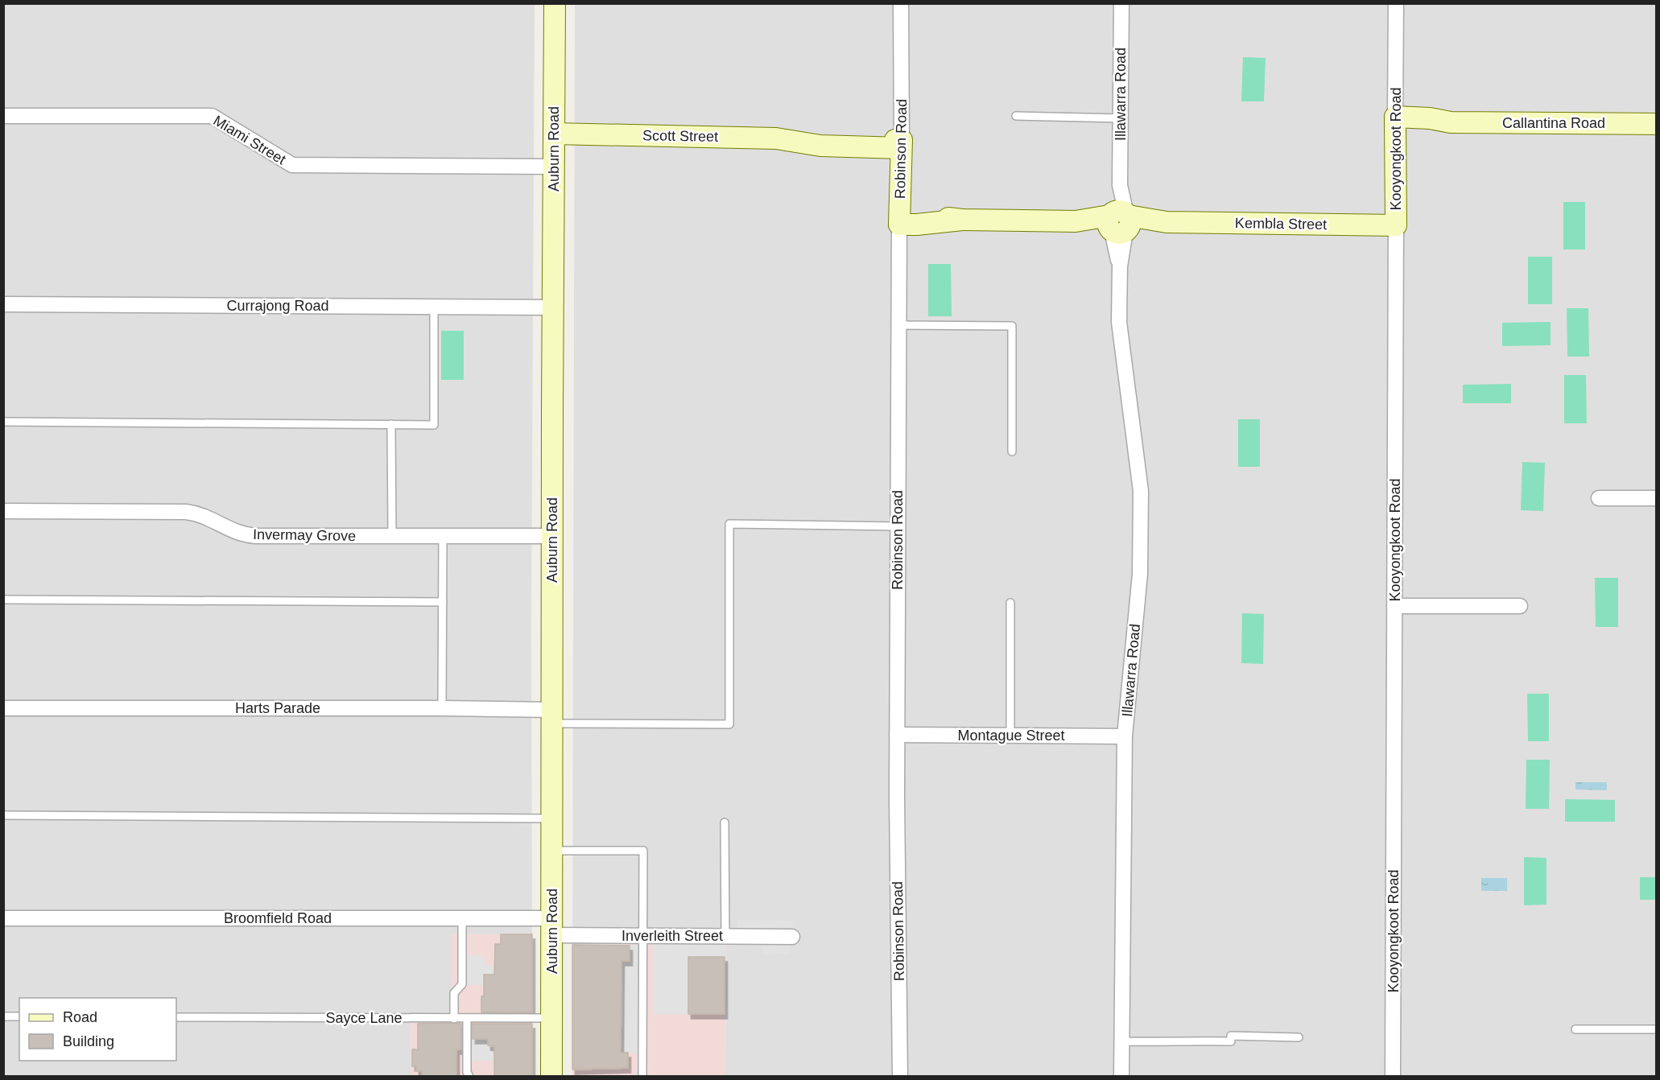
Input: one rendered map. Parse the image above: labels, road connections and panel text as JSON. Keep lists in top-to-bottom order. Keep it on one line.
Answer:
{"streets":{"street":["Illawarra Road","Callantina Road","Scott Street","Miami Street","Auburn Road","Robinson Road","Kooyongkoot Road","Kembla Street","Currajong Road","Invermay Grove","Harts Parade","Montague Street","Broomfield Road","Inverleith Street"],"lane":["Sayce Lane"]},"crossings":[["Illawarra Road","Kembla Street"],["Illawarra Road","Montague Street"],["Callantina Road","Kooyongkoot Road"],["Scott Street","Auburn Road"],["Scott Street","Robinson Road"],["Miami Street","Auburn Road"],["Auburn Road","Currajong Road"],["Auburn Road","Invermay Grove"],["Auburn Road","Harts Parade"],["Auburn Road","Broomfield Road"],["Auburn Road","Inverleith Street"],["Auburn Road","Sayce Lane"],["Robinson Road","Kembla Street"],["Robinson Road","Montague Street"],["Kooyongkoot Road","Kembla Street"],["Broomfield Road","Inverleith Street"]],"legend":["Road","Building"]}
